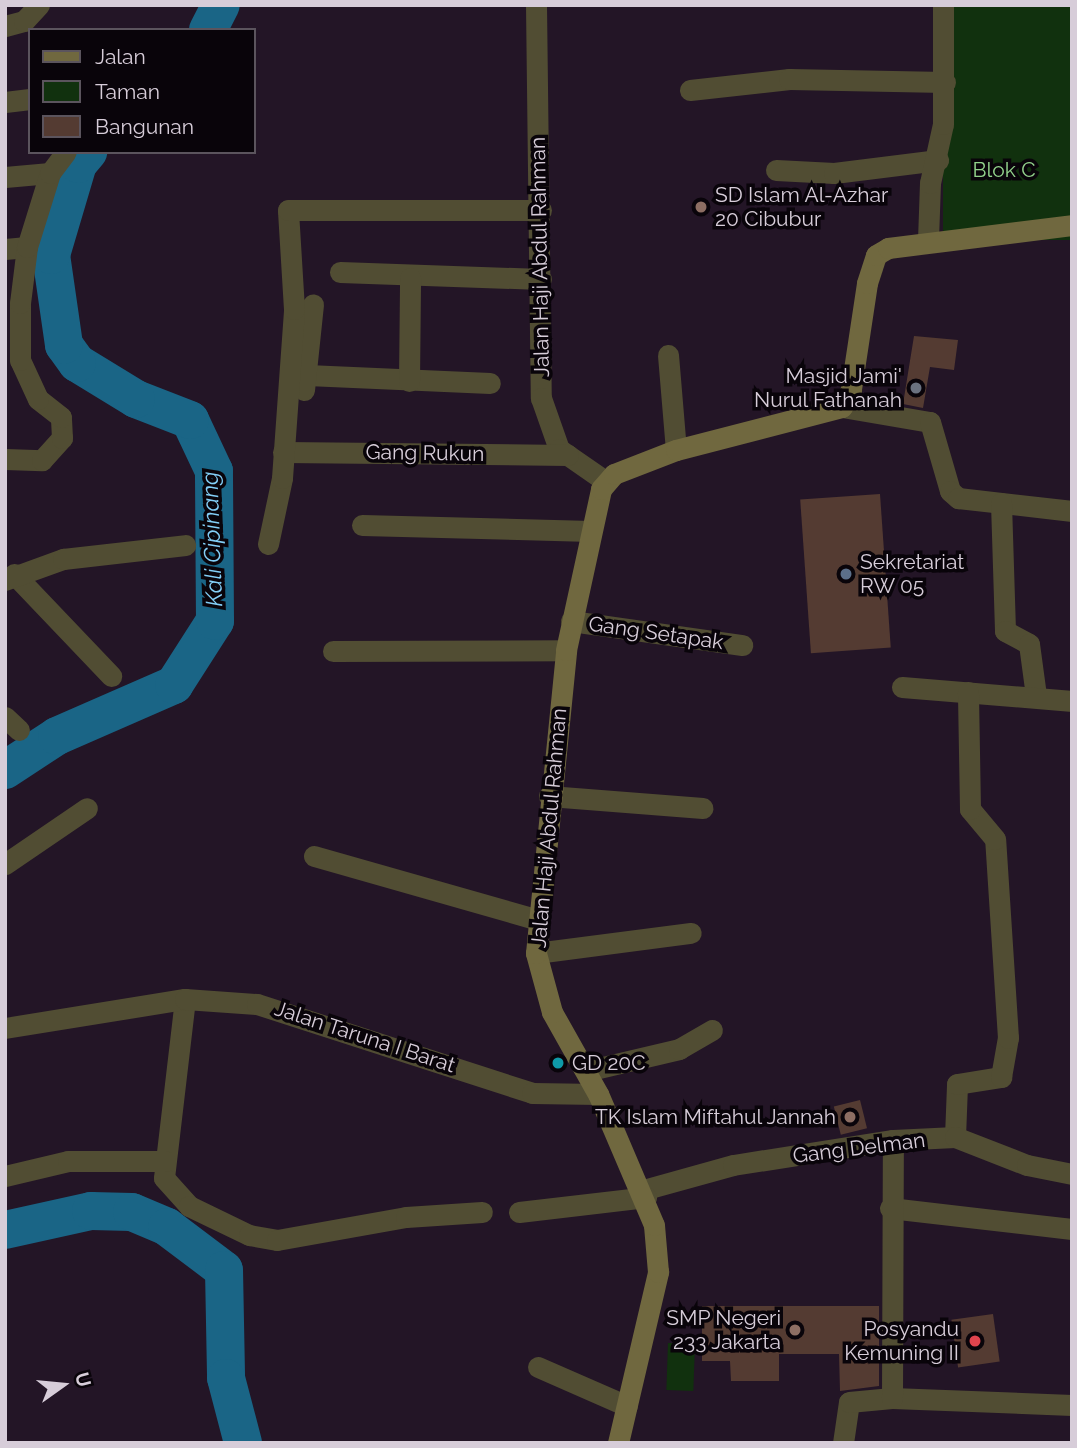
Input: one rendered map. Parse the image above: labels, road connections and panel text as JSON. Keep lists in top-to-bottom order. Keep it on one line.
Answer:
{"streets":{"street":["Jalan Haji Abdul Rahman","Gang Rukun","Gang Setapak","Jalan Taruna I Barat","Gang Delman"]},"crossings":[["Jalan Haji Abdul Rahman","Gang Rukun"],["Jalan Haji Abdul Rahman","Gang Setapak"],["Jalan Haji Abdul Rahman","Jalan Taruna I Barat"],["Jalan Haji Abdul Rahman","Gang Delman"]],"water":["Kali Cipinang"],"parks":["Blok C"],"places":["SD Islam Al-Azhar 20 Cibubur","Masjid Jami' Nurul Fathanah","Sekretariat RW 05","GD 20C","TK Islam Miftahul Jannah","SMP Negeri 233 Jakarta","Posyandu Kemuning II"],"legend":["Jalan","Taman","Bangunan"],"north":"right"}
